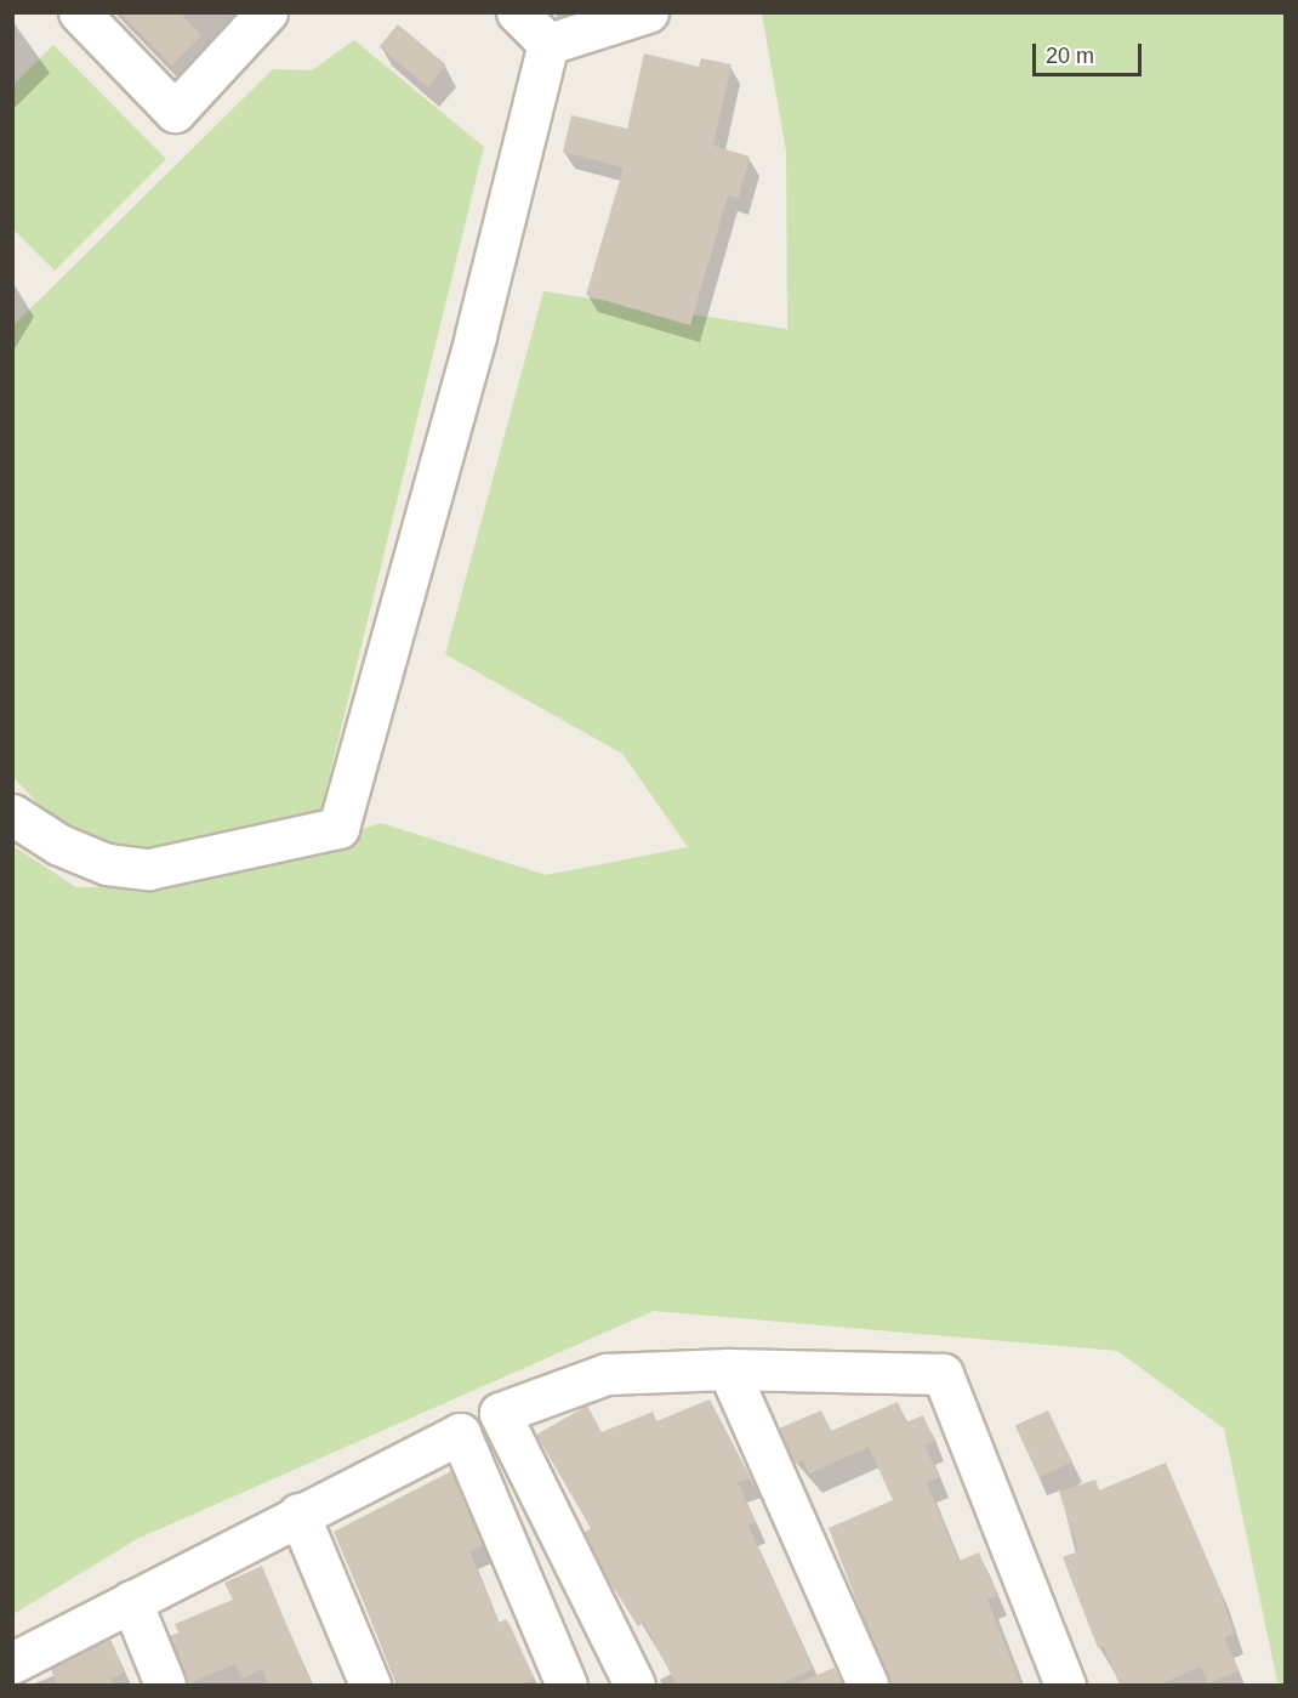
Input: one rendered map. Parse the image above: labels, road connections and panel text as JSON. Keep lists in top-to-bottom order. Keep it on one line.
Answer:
{"scale_bar":"20 m"}
